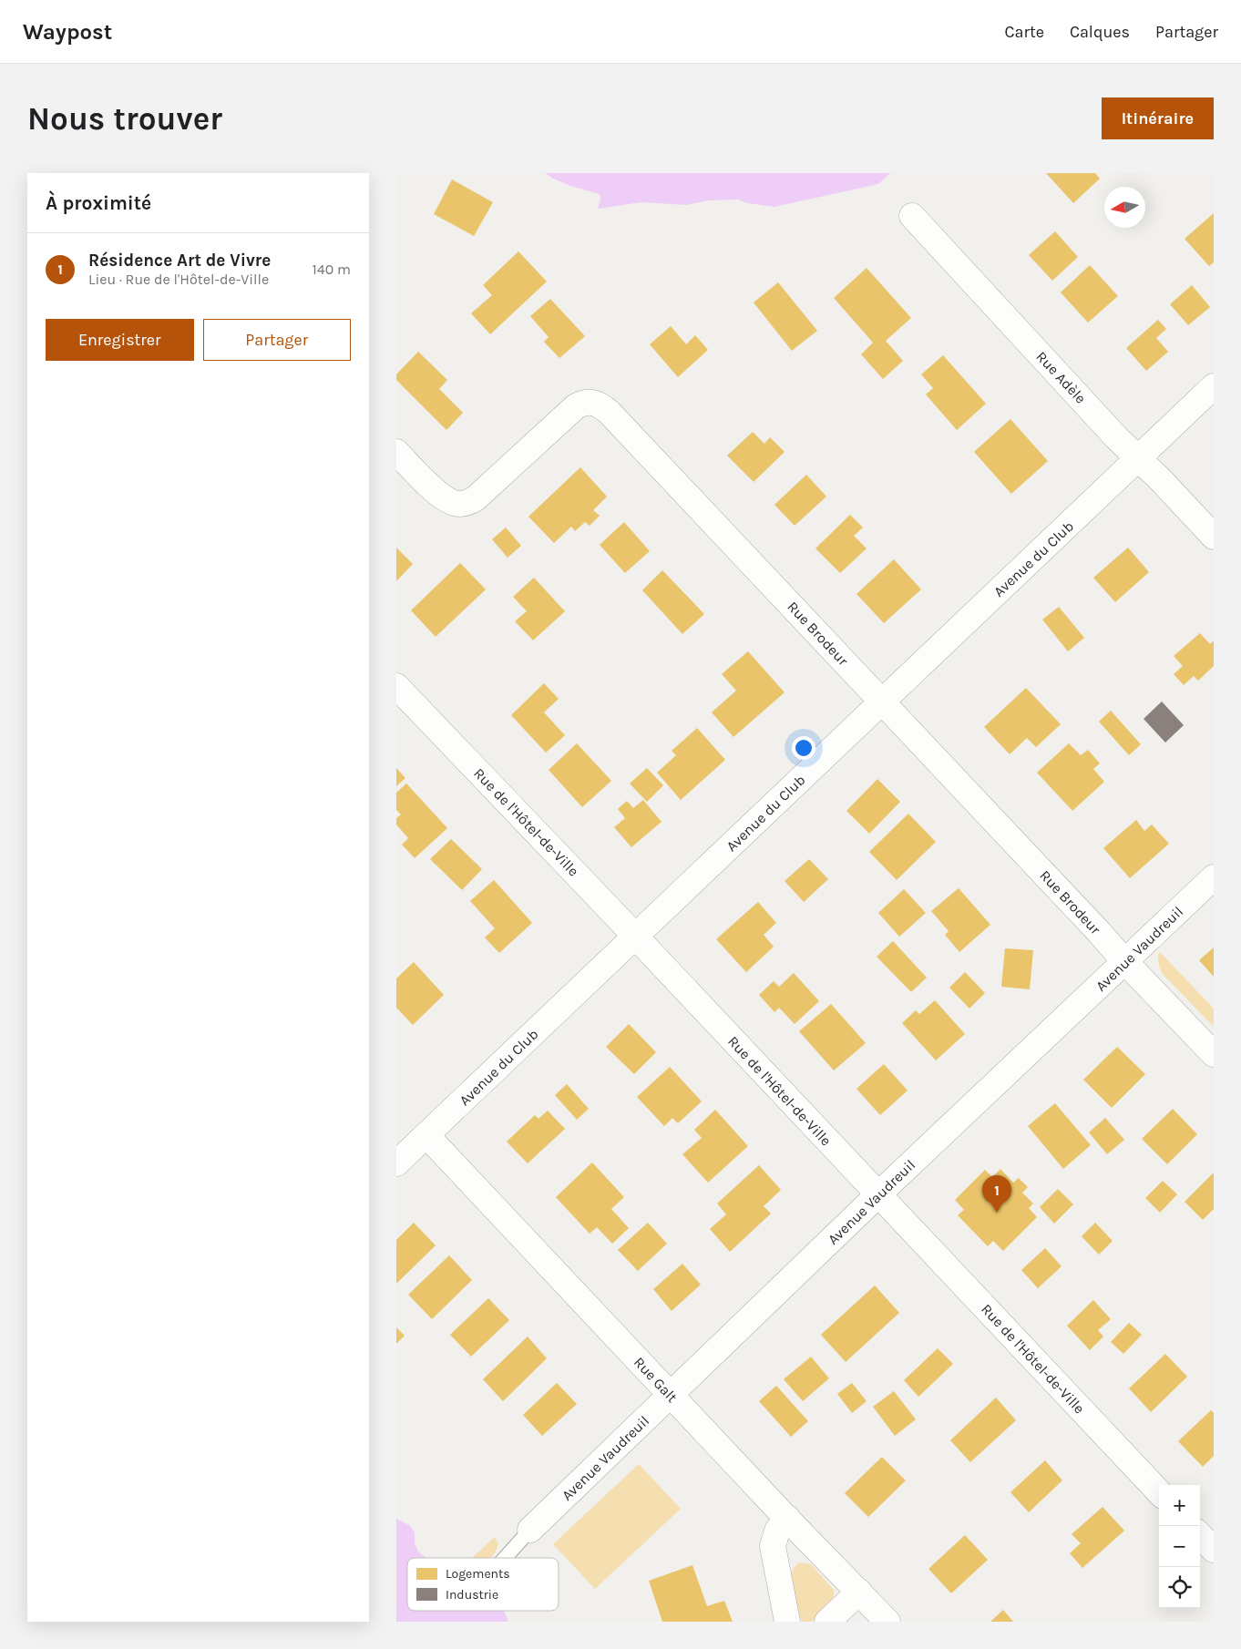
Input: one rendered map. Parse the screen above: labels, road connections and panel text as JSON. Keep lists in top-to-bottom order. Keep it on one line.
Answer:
{"streets":{"street":["Rue Adèle","Avenue du Club","Rue Brodeur","Rue de l'Hôtel-de-Ville","Avenue Vaudreuil","Rue Galt"]},"crossings":[["Rue Adèle","Avenue du Club"],["Avenue du Club","Rue Brodeur"],["Avenue du Club","Rue de l'Hôtel-de-Ville"],["Avenue du Club","Rue Galt"],["Rue Brodeur","Avenue Vaudreuil"],["Rue de l'Hôtel-de-Ville","Avenue Vaudreuil"],["Avenue Vaudreuil","Rue Galt"]],"legend":["Logements","Industrie"],"north":"left","page":{"header":"Waypost","nav":["Carte","Calques","Partager"],"buttons":["Itinéraire",["Enregistrer","Partager"]],"title":"Nous trouver","heading":"À proximité","list":[{"mark":"1","name":"Résidence Art de Vivre","note":"Lieu · Rue de l'Hôtel-de-Ville","value":"140 m"}],"pins":"1","map_buttons":["+","−"]}}
